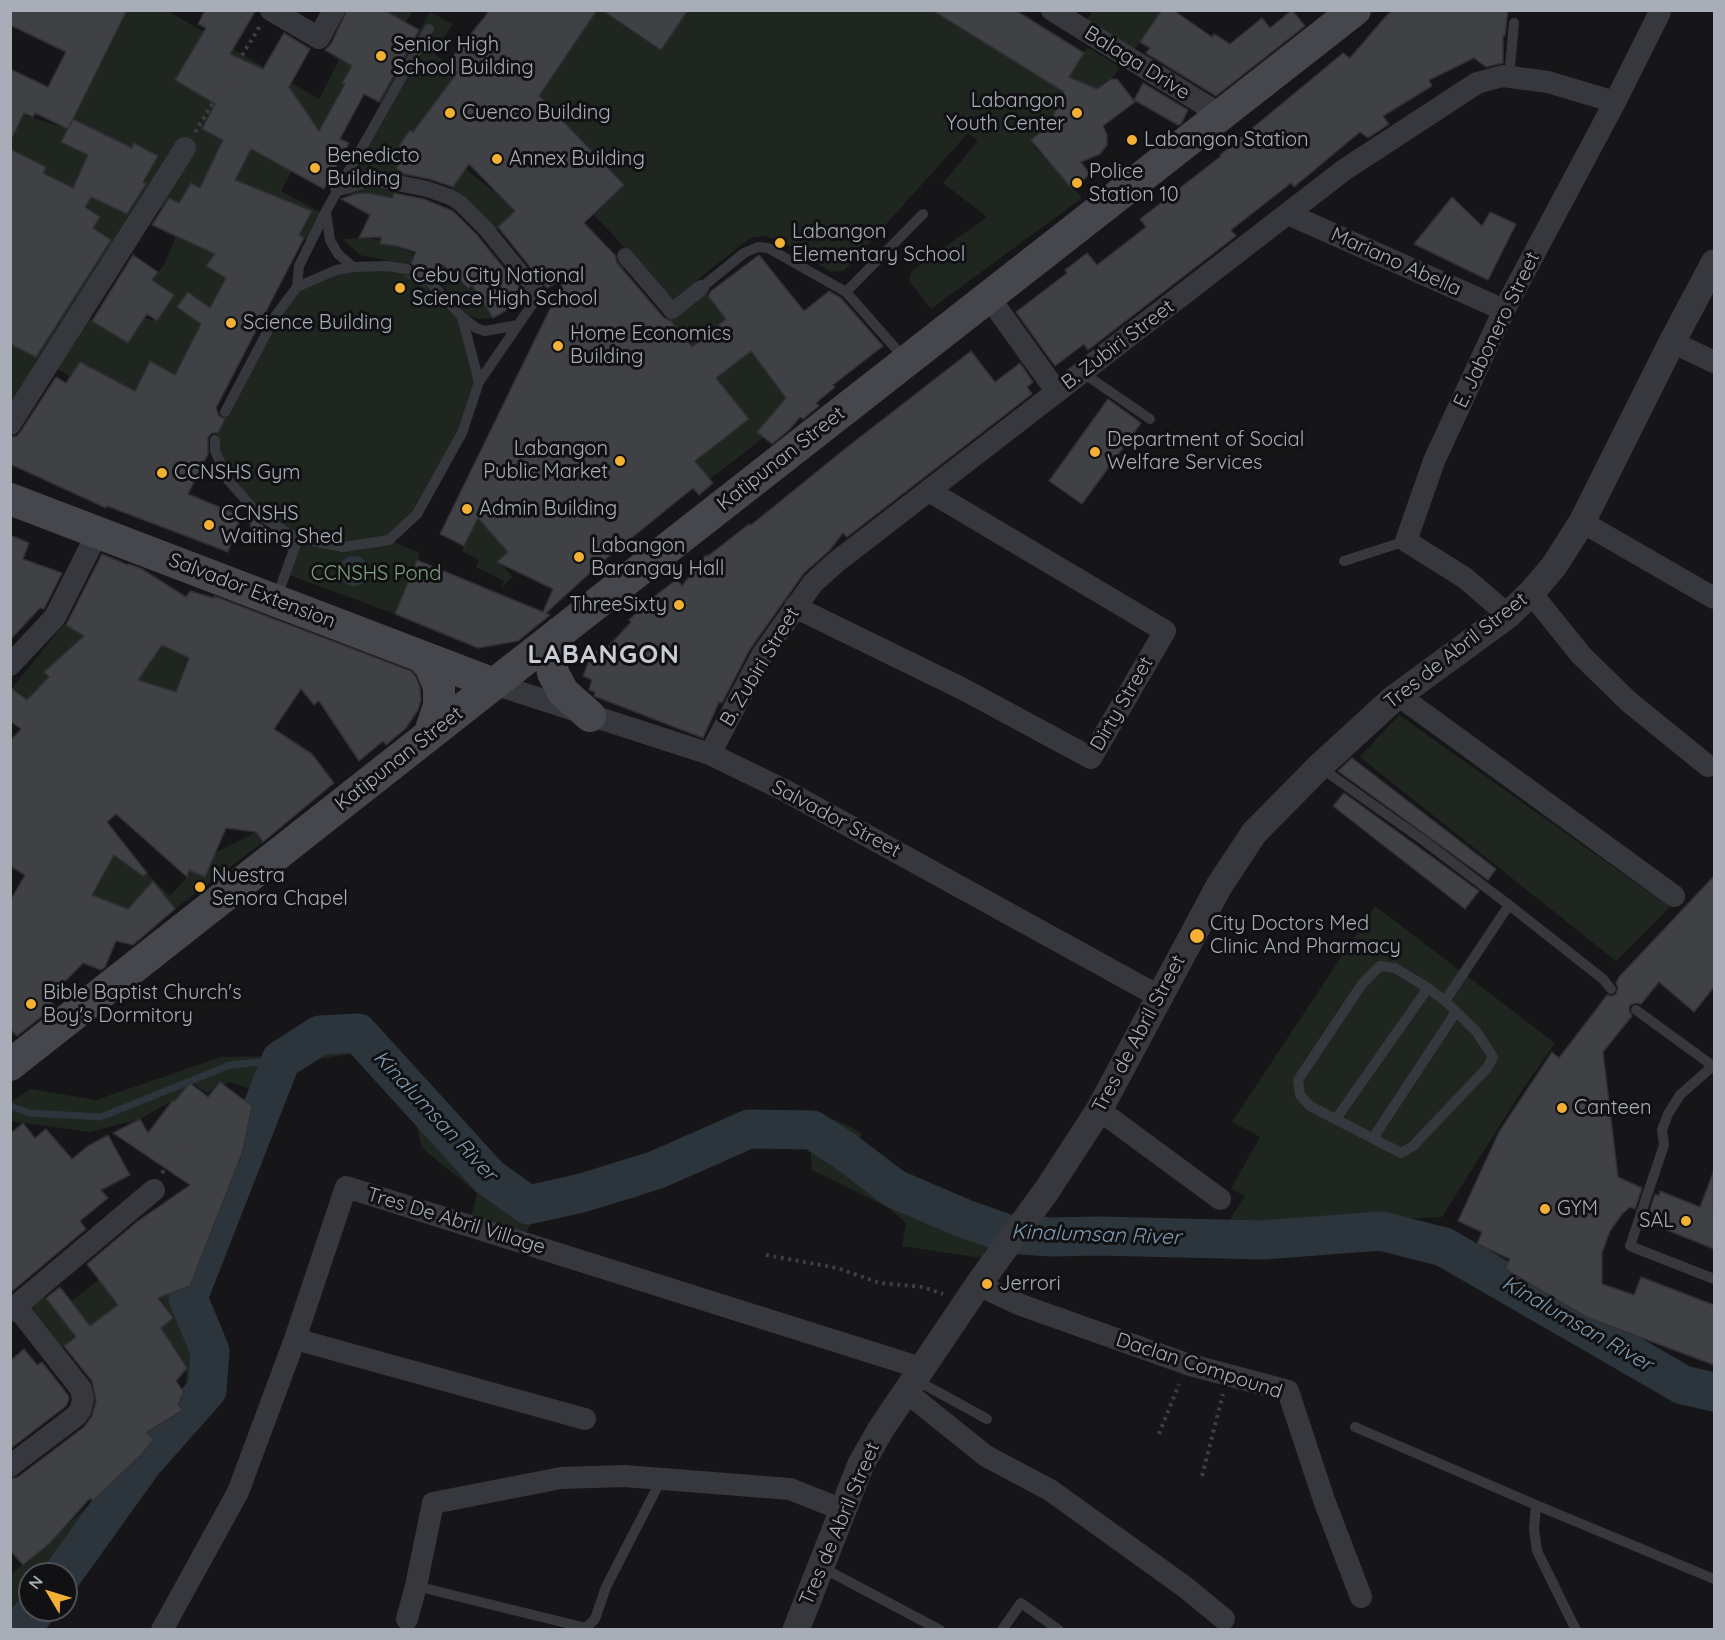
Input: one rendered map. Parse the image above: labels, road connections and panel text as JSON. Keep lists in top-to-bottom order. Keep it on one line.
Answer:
{"streets":{"main road":["Katipunan Street","Salvador Extension"],"street":["Balaga Drive","Mariano Abella","E. Jabonero Street","B. Zubiri Street","Tres de Abril Street","Dirty Street","Salvador Street","Tres De Abril Village","Daclan Compound"]},"crossings":[["Balaga Drive","Katipunan Street"],["Mariano Abella","E. Jabonero Street"],["Mariano Abella","B. Zubiri Street"],["E. Jabonero Street","B. Zubiri Street"],["B. Zubiri Street","Dirty Street"],["B. Zubiri Street","Salvador Street"],["Katipunan Street","Salvador Extension"],["Katipunan Street","Salvador Street"],["Salvador Extension","Salvador Street"],["Tres de Abril Street","Salvador Street"],["Tres de Abril Street","Tres De Abril Village"],["Tres de Abril Street","Daclan Compound"]],"districts":["LABANGON"],"water":["Kinalumsan River"],"parks":["CCNSHS Pond"],"places":["Senior High School Building","Cuenco Building","Labangon Youth Center","Labangon Station","Annex Building","Benedicto Building","Police Station 10","Labangon Elementary School","Cebu City National Science High School","Science Building","Home Economics Building","Department of Social Welfare Services","Labangon Public Market","CCNSHS Gym","Admin Building","CCNSHS Waiting Shed","Labangon Barangay Hall","ThreeSixty","Nuestra Senora Chapel","City Doctors Med Clinic And Pharmacy","Bible Baptist Church's Boy's Dormitory","Canteen","GYM","SAL","Jerrori"],"north":"top left"}
